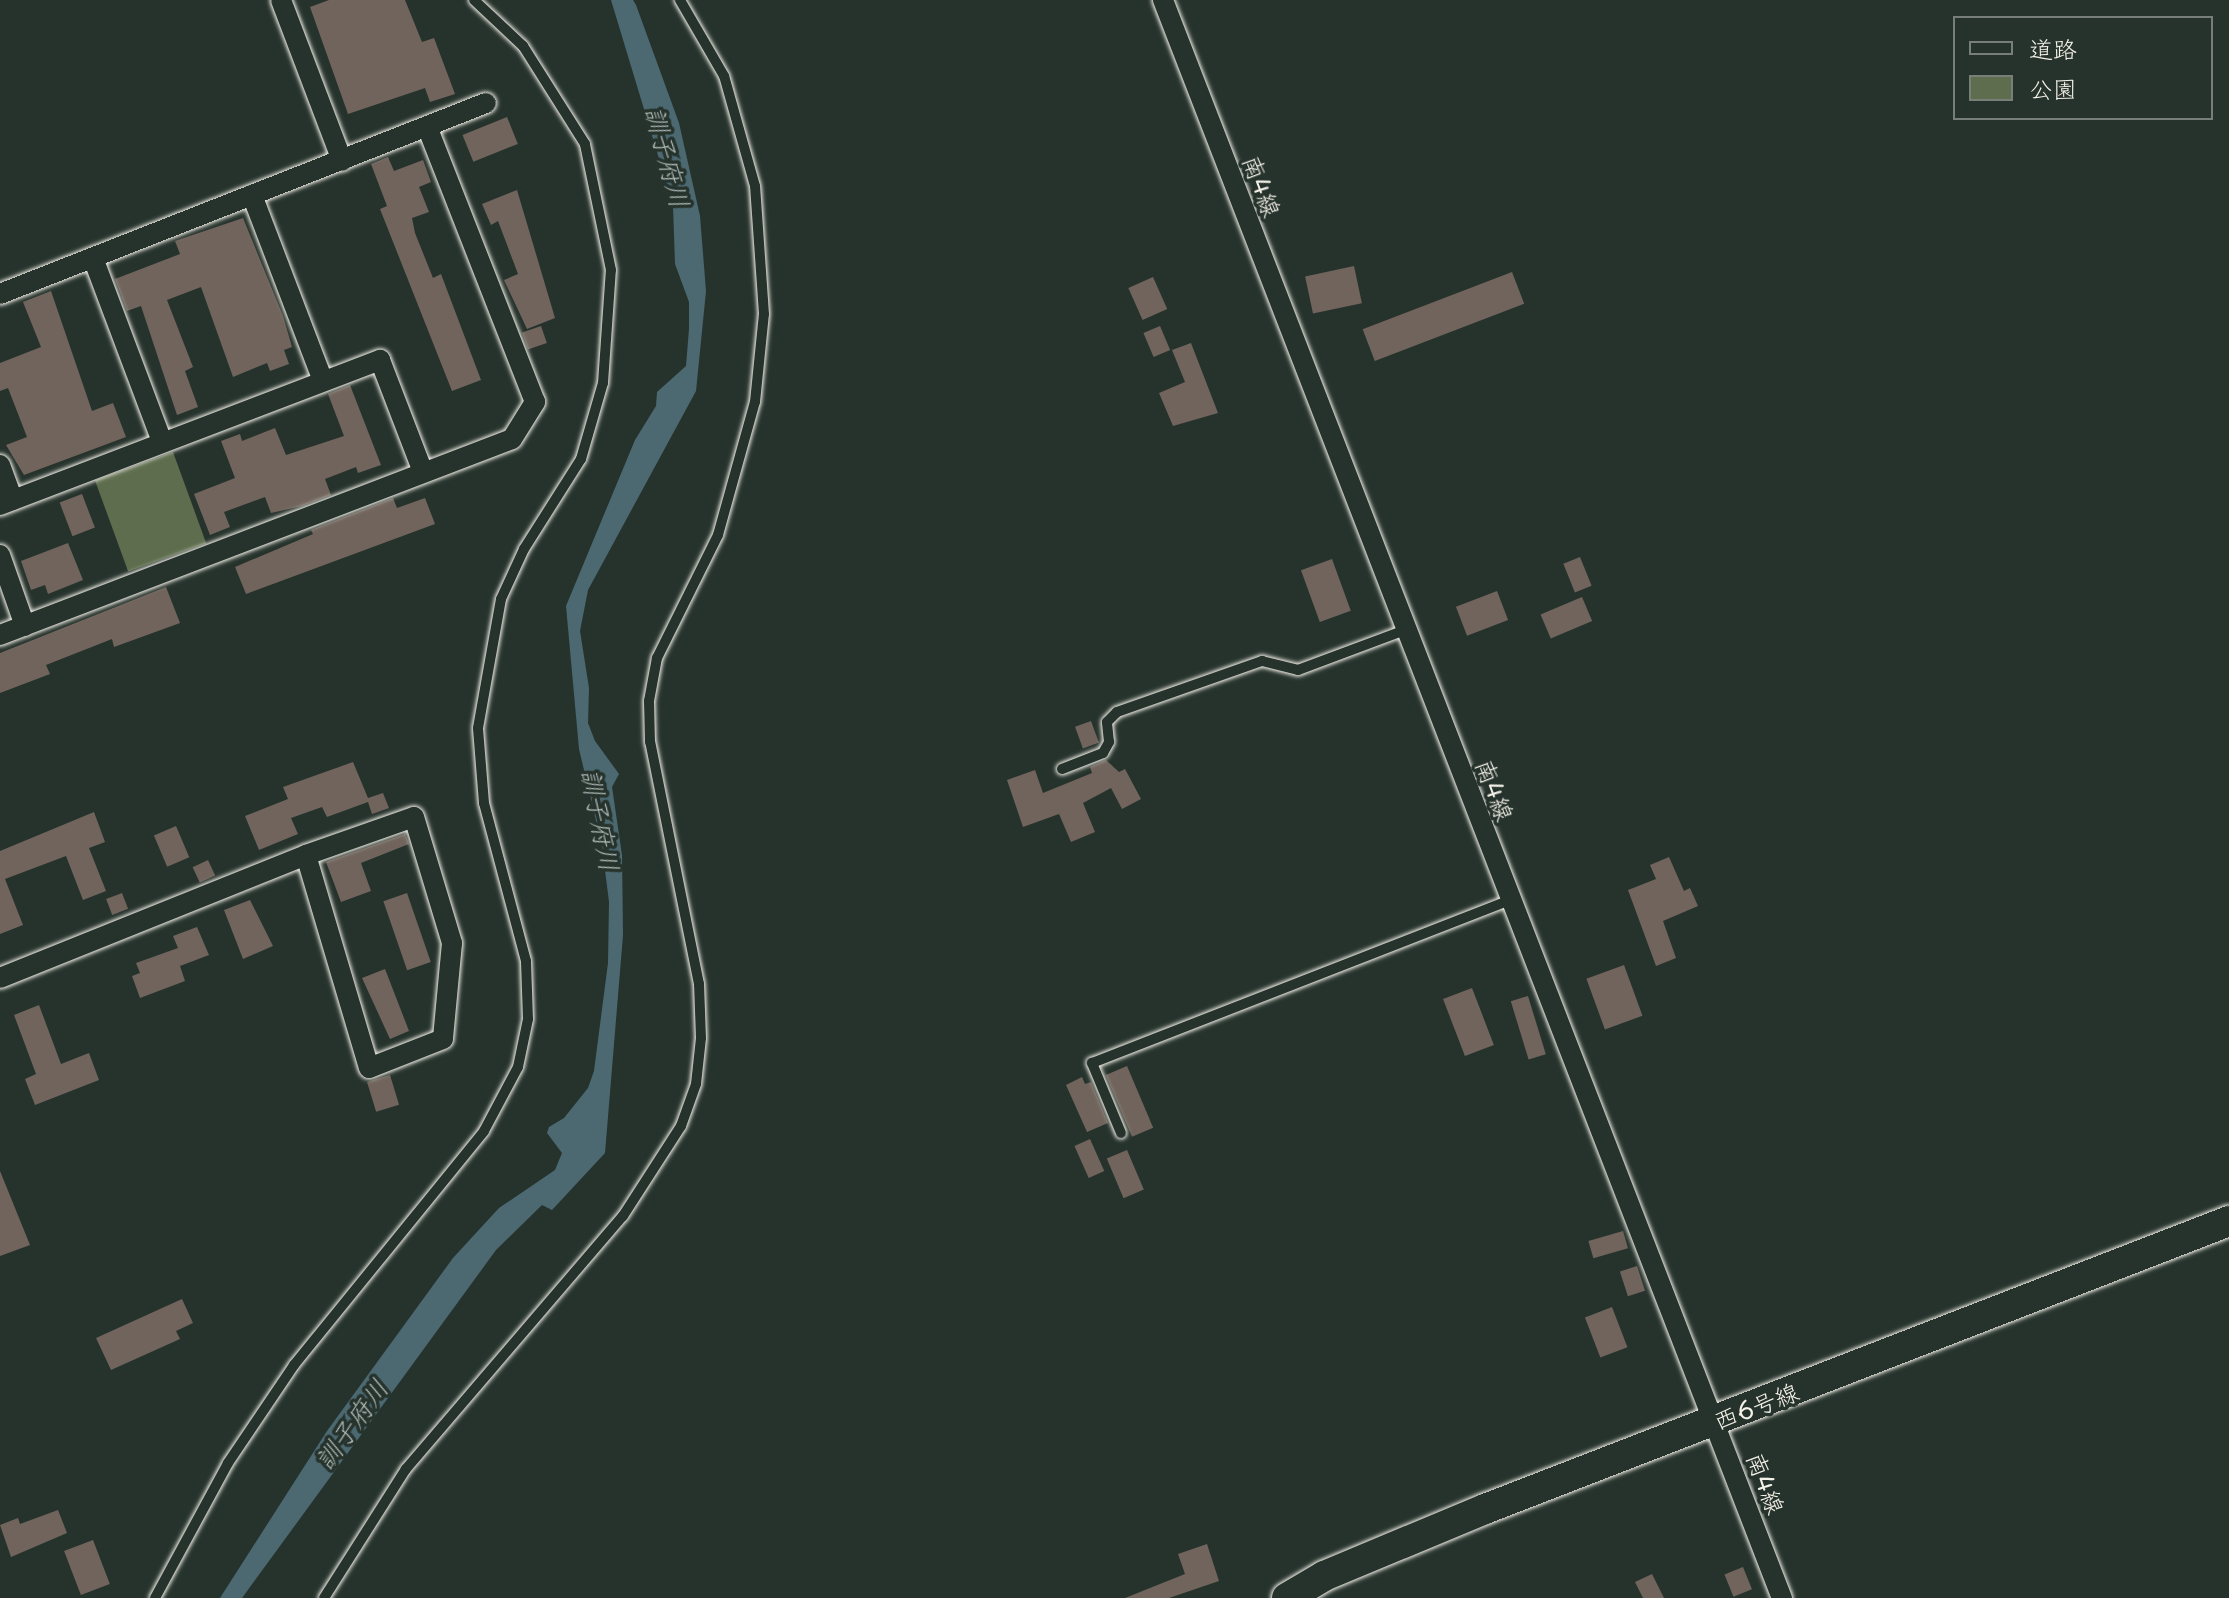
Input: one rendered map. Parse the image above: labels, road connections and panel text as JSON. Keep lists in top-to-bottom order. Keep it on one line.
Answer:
{"streets":{"street":["南4線","西6号線"]},"crossings":[["南4線","西6号線"]],"water":["訓子府川"],"legend":["道路","公園"]}
